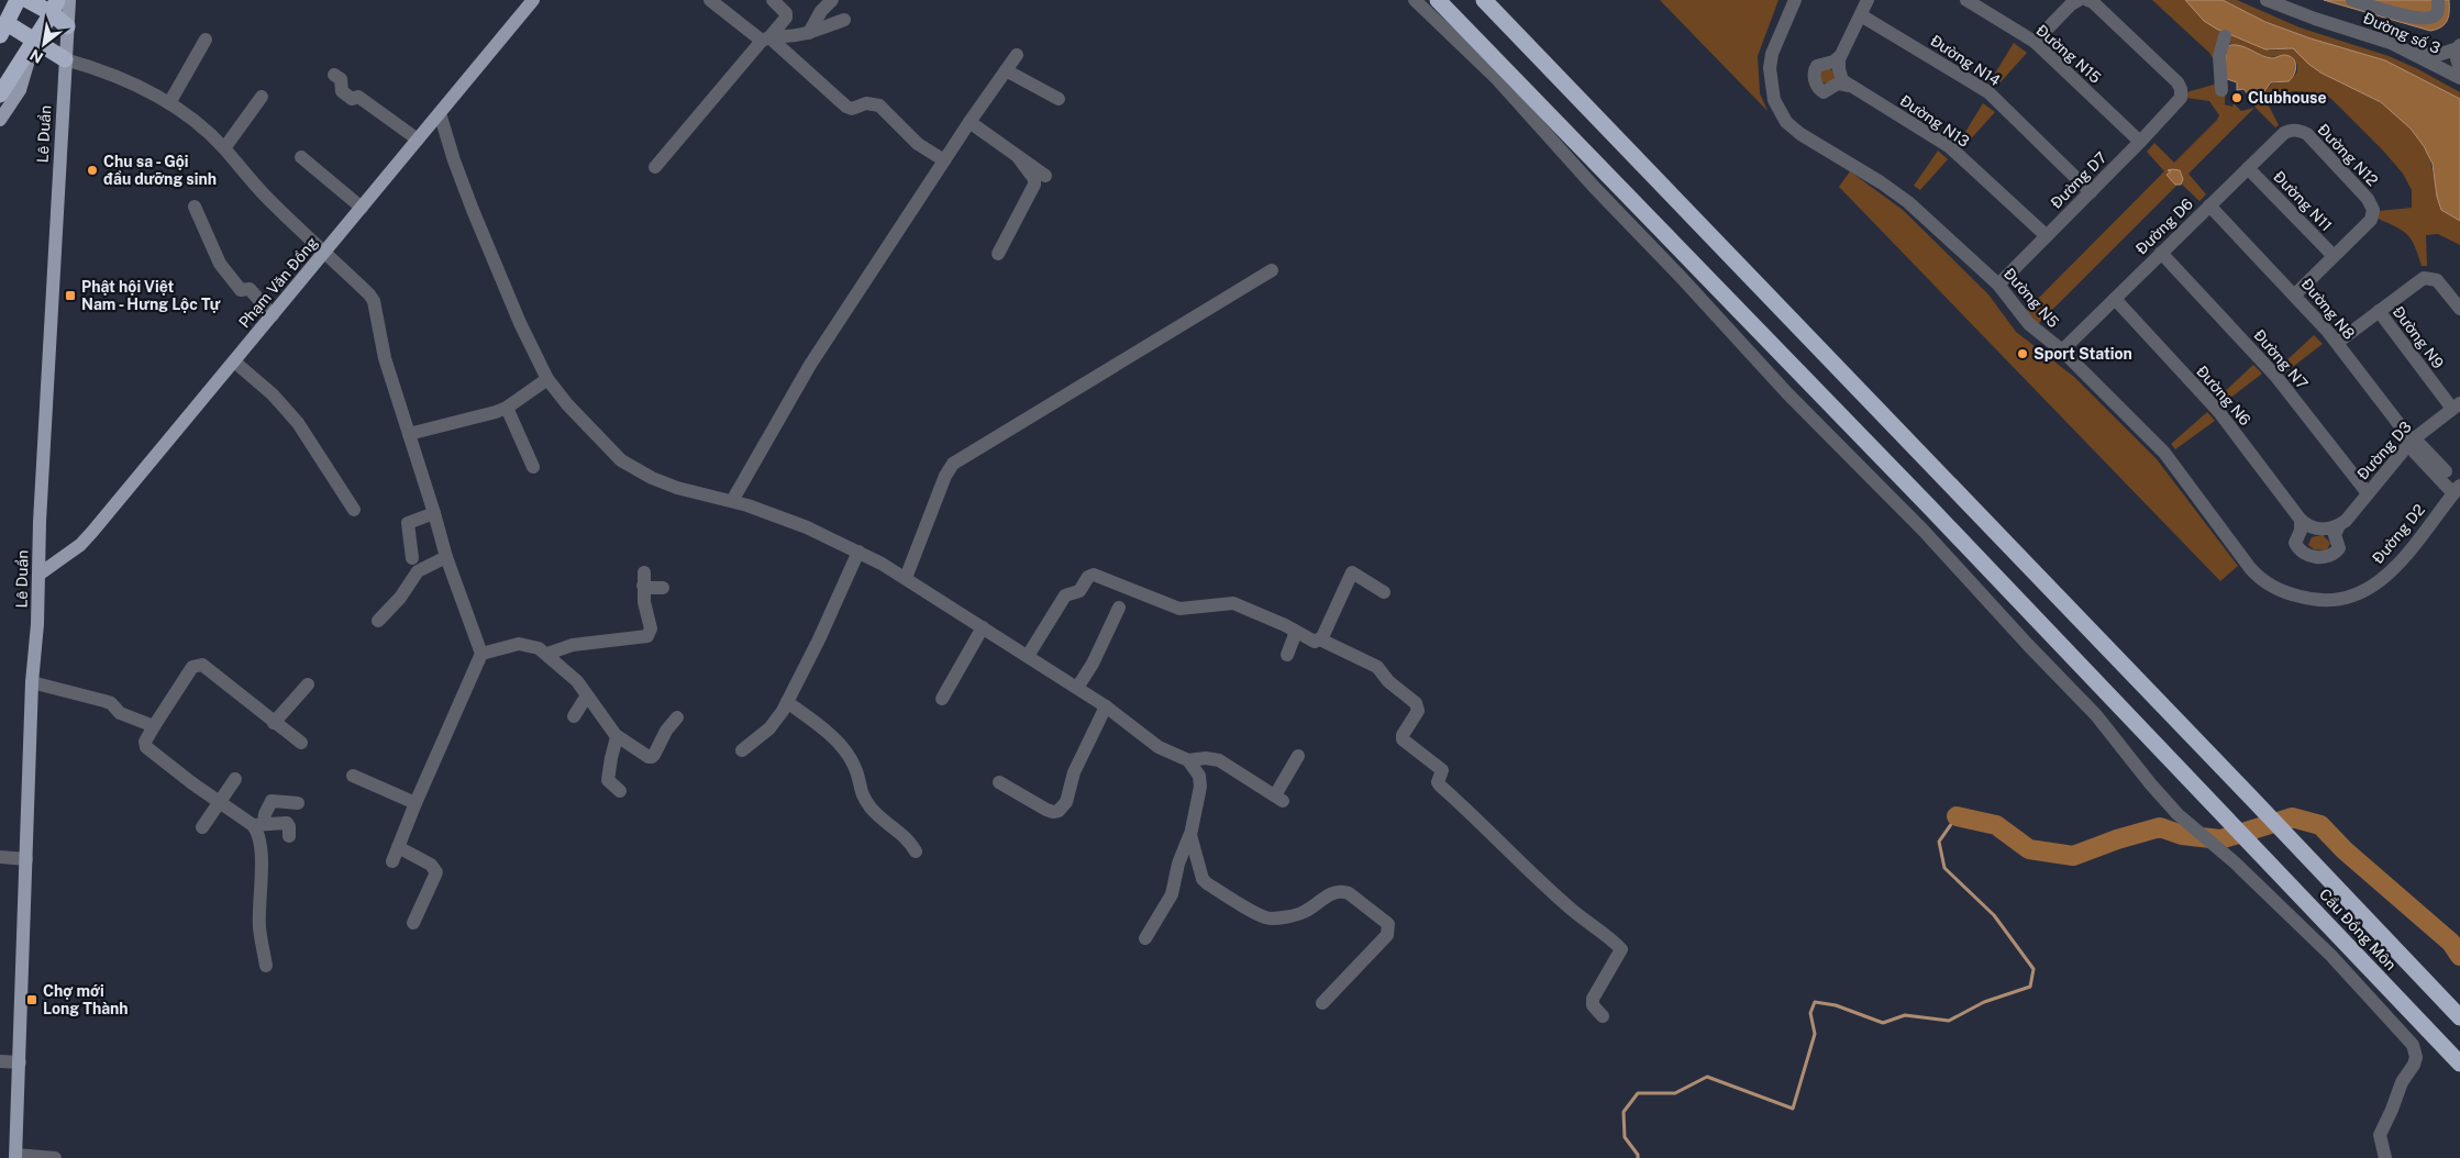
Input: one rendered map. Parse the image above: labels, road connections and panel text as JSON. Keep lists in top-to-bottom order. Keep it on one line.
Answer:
{"streets":{"highway":["Cầu Đồng Môn"],"main road":["Lê Duẩn","Phạm Văn Đồng"],"street":["Đường số 3","Đường N15","Đường N14","Đường N13","Đường N12","Đường D7","Đường N11","Đường D6","Đường N5","Đường N8","Đường N9","Đường N7","Đường N6","Đường D3","Đường D2"]},"crossings":[["Đường N15","Đường D7"],["Đường N14","Đường D7"],["Đường N13","Đường D7"],["Lê Duẩn","Phạm Văn Đồng"],["Đường N12","Đường N11"],["Đường N12","Đường D6"],["Đường D7","Đường N5"],["Đường N11","Đường D6"],["Đường D6","Đường N5"],["Đường D6","Đường N8"],["Đường D6","Đường N7"],["Đường D6","Đường N6"],["Đường N5","Đường D2"],["Đường N8","Đường D3"],["Đường N8","Đường D2"],["Đường N9","Đường D3"],["Đường N7","Đường D3"]],"places":{"other":["Clubhouse","Chu sa - Gội đầu dưỡng sinh","Sport Station"],"transit":["Phật hội Việt Nam - Hưng Lộc Tự","Chợ mới Long Thành"]},"north":"bottom left"}
